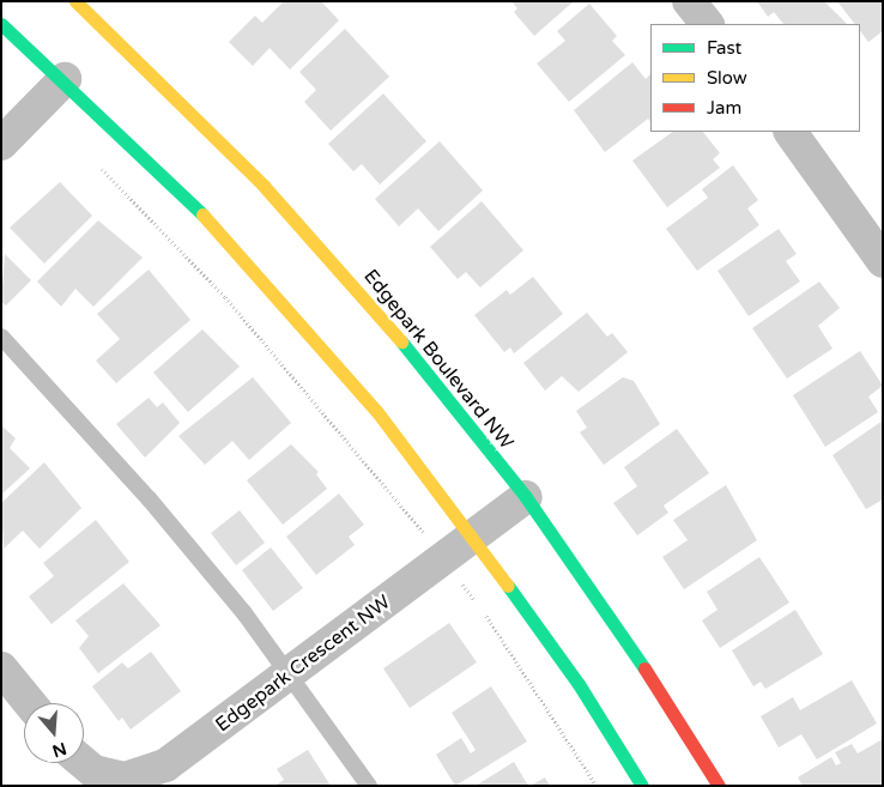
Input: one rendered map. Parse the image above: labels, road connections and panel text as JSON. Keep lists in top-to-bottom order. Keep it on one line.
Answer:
{"streets":{"street":["Edgepark Boulevard NW","Edgepark Crescent NW"]},"crossings":[["Edgepark Boulevard NW","Edgepark Crescent NW"]],"legend":["Fast","Slow","Jam"],"north":"bottom"}
